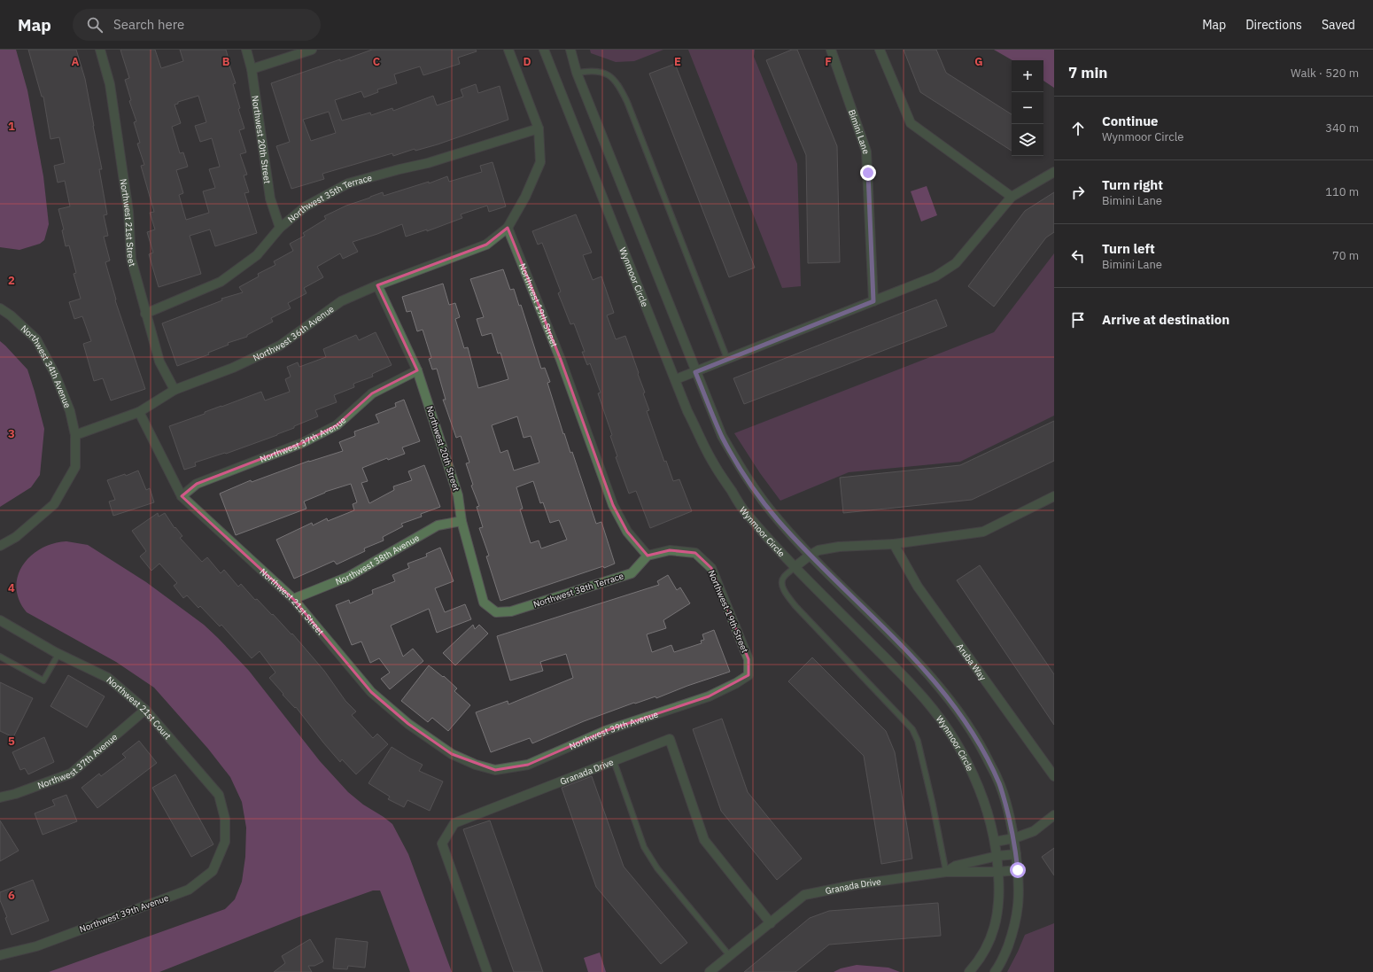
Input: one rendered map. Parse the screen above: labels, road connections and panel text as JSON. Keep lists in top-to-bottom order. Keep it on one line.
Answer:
{"streets":{"street":["Bimini Lane","Northwest 20th Street","Northwest 35th Terrace","Northwest 21st Street","Wynmoor Circle","Northwest 19th Street","Northwest 36th Avenue","Northwest 34th Avenue","Northwest 37th Avenue","Northwest 38th Avenue","Northwest 38th Terrace","Aruba Way","Northwest 21st Court","Northwest 39th Avenue","Granada Drive"]},"crossings":[["Northwest 20th Street","Northwest 35th Terrace"],["Northwest 20th Street","Northwest 36th Avenue"],["Northwest 20th Street","Northwest 37th Avenue"],["Northwest 20th Street","Northwest 38th Avenue"],["Northwest 20th Street","Northwest 38th Terrace"],["Northwest 35th Terrace","Northwest 21st Street"],["Northwest 21st Street","Northwest 36th Avenue"],["Northwest 21st Street","Northwest 37th Avenue"],["Northwest 21st Street","Northwest 38th Avenue"],["Northwest 21st Street","Northwest 39th Avenue"],["Wynmoor Circle","Granada Drive"],["Northwest 19th Street","Northwest 36th Avenue"],["Northwest 19th Street","Northwest 38th Terrace"],["Northwest 19th Street","Northwest 39th Avenue"],["Northwest 36th Avenue","Northwest 34th Avenue"],["Northwest 37th Avenue","Northwest 21st Court"],["Northwest 21st Court","Northwest 39th Avenue"]],"page":{"header":"Map","search":"Search here","nav":["Map","Directions","Saved"],"heading":["7 min","Walk · 520 m"],"map_buttons":["+","−"],"list":[["Continue","Wynmoor Circle","340 m"],["Turn right","Bimini Lane","110 m"],["Turn left","Bimini Lane","70 m"],"Arrive at destination"]},"grid":{"columns":["A","B","C","D","E","F","G"],"rows":["1","2","3","4","5","6"]}}
